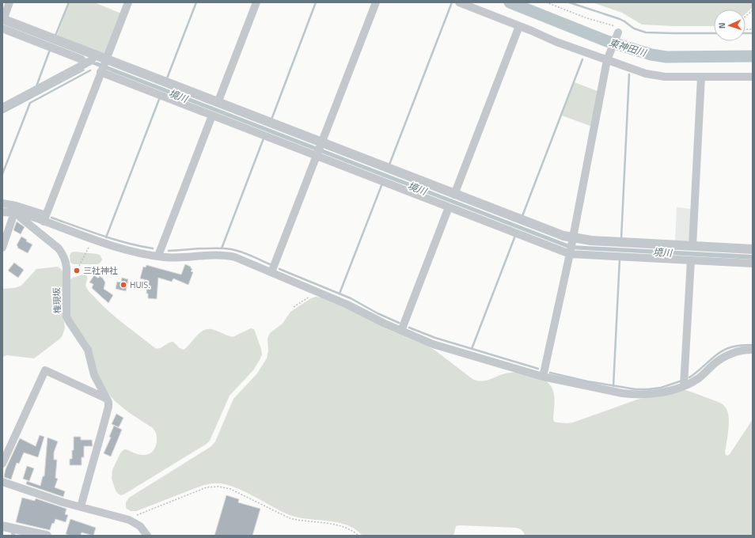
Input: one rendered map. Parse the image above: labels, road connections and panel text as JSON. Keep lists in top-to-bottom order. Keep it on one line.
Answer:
{"streets":{"street":["権現坂"]},"water":["東神田川","境川"],"places":["三社神社","HUIS."],"north":"left"}
